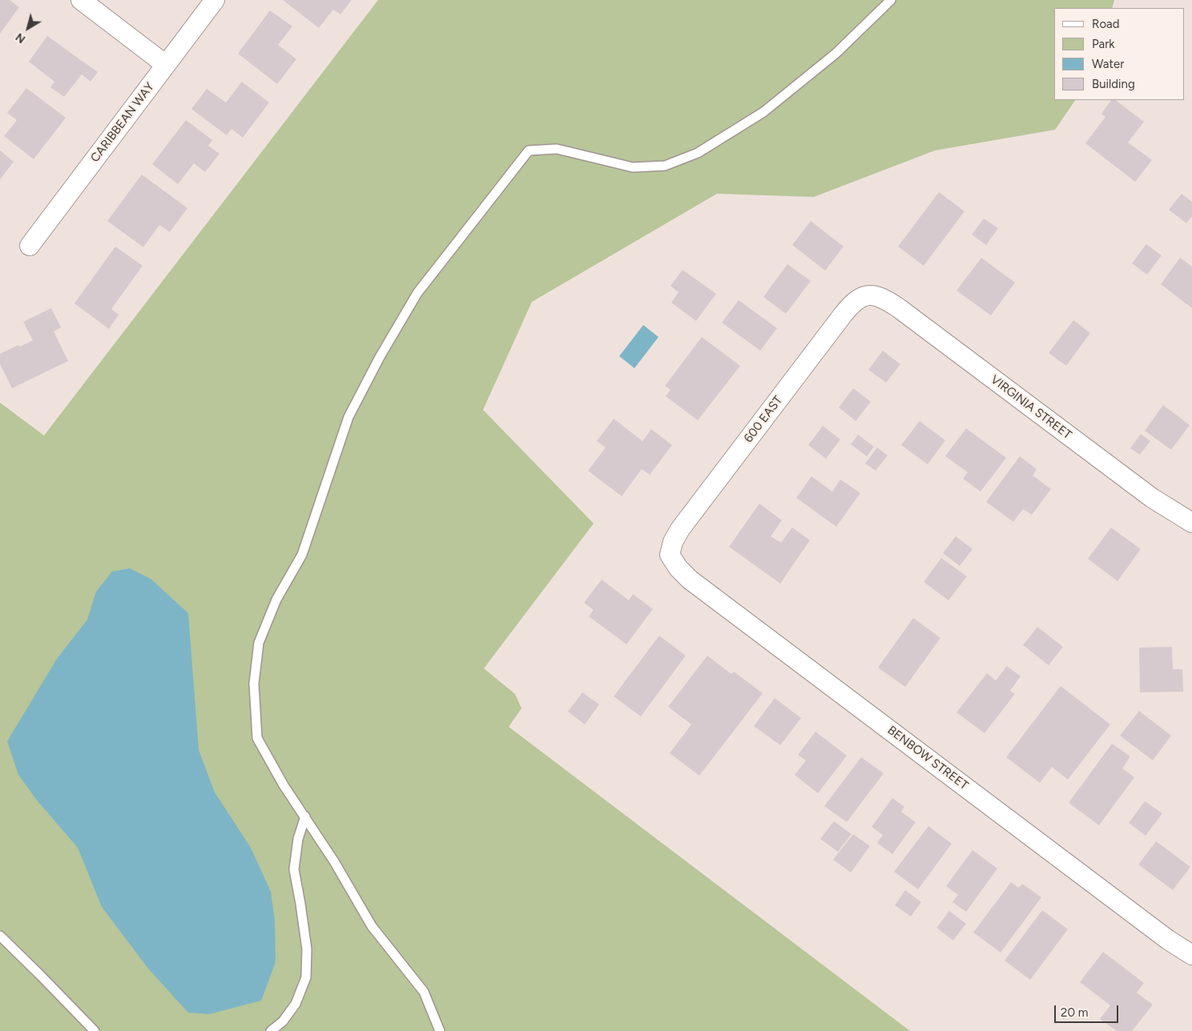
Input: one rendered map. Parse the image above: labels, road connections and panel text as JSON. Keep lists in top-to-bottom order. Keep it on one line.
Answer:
{"streets":{"street":["CARIBBEAN WAY","VIRGINIA STREET","600 EAST","BENBOW STREET"]},"crossings":[["VIRGINIA STREET","600 EAST"],["600 EAST","BENBOW STREET"]],"legend":["Road","Park","Water","Building"],"scale_bar":"20 m","north":"bottom left"}
